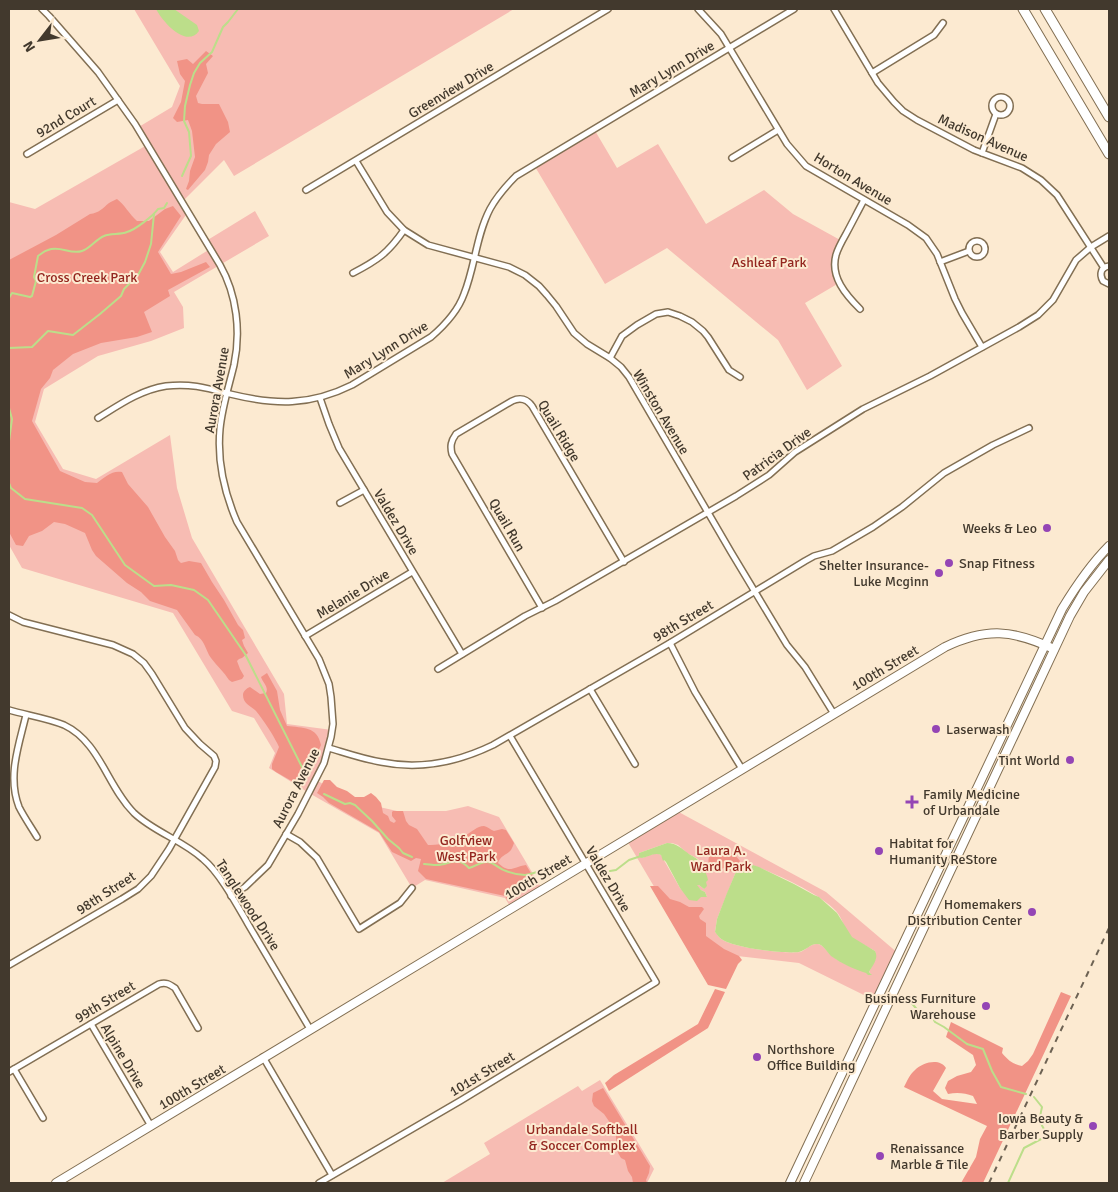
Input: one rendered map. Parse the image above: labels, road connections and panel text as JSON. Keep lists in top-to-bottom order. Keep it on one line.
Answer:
{"streets":{"main road":["100th Street"],"street":["Mary Lynn Drive","Greenview Drive","92nd Court","Madison Avenue","Horton Avenue","Aurora Avenue","Winston Avenue","Quail Ridge","Patricia Drive","Valdez Drive","Quail Run","Melanie Drive","98th Street","Tanglewood Drive","99th Street","Alpine Drive","101st Street"]},"crossings":[["Mary Lynn Drive","Horton Avenue"],["Mary Lynn Drive","Aurora Avenue"],["Mary Lynn Drive","Winston Avenue"],["Mary Lynn Drive","Valdez Drive"],["Greenview Drive","Winston Avenue"],["92nd Court","Aurora Avenue"],["Madison Avenue","Patricia Drive"],["Horton Avenue","Patricia Drive"],["Aurora Avenue","Melanie Drive"],["Aurora Avenue","98th Street"],["Aurora Avenue","Tanglewood Drive"],["Winston Avenue","Patricia Drive"],["Winston Avenue","98th Street"],["Winston Avenue","100th Street"],["Quail Ridge","Patricia Drive"],["Quail Ridge","Quail Run"],["Patricia Drive","Valdez Drive"],["Patricia Drive","Quail Run"],["Valdez Drive","Melanie Drive"],["Valdez Drive","98th Street"],["Valdez Drive","100th Street"],["Valdez Drive","101st Street"],["98th Street","Tanglewood Drive"],["100th Street","Tanglewood Drive"],["100th Street","Alpine Drive"],["99th Street","Alpine Drive"]],"parks":["Ashleaf Park","Cross Creek Park","Golfview West Park","Laura A. Ward Park","Urbandale Softball & Soccer Complex"],"places":{"other":["Weeks & Leo","Snap Fitness","Shelter Insurance- Luke Mcginn","Laserwash","Tint World","Habitat for Humanity ReStore","Homemakers Distribution Center","Business Furniture Warehouse","Northshore Office Building","Iowa Beauty & Barber Supply","Renaissance Marble & Tile"],"health":["Family Medicine of Urbandale"]},"north":"bottom left"}
